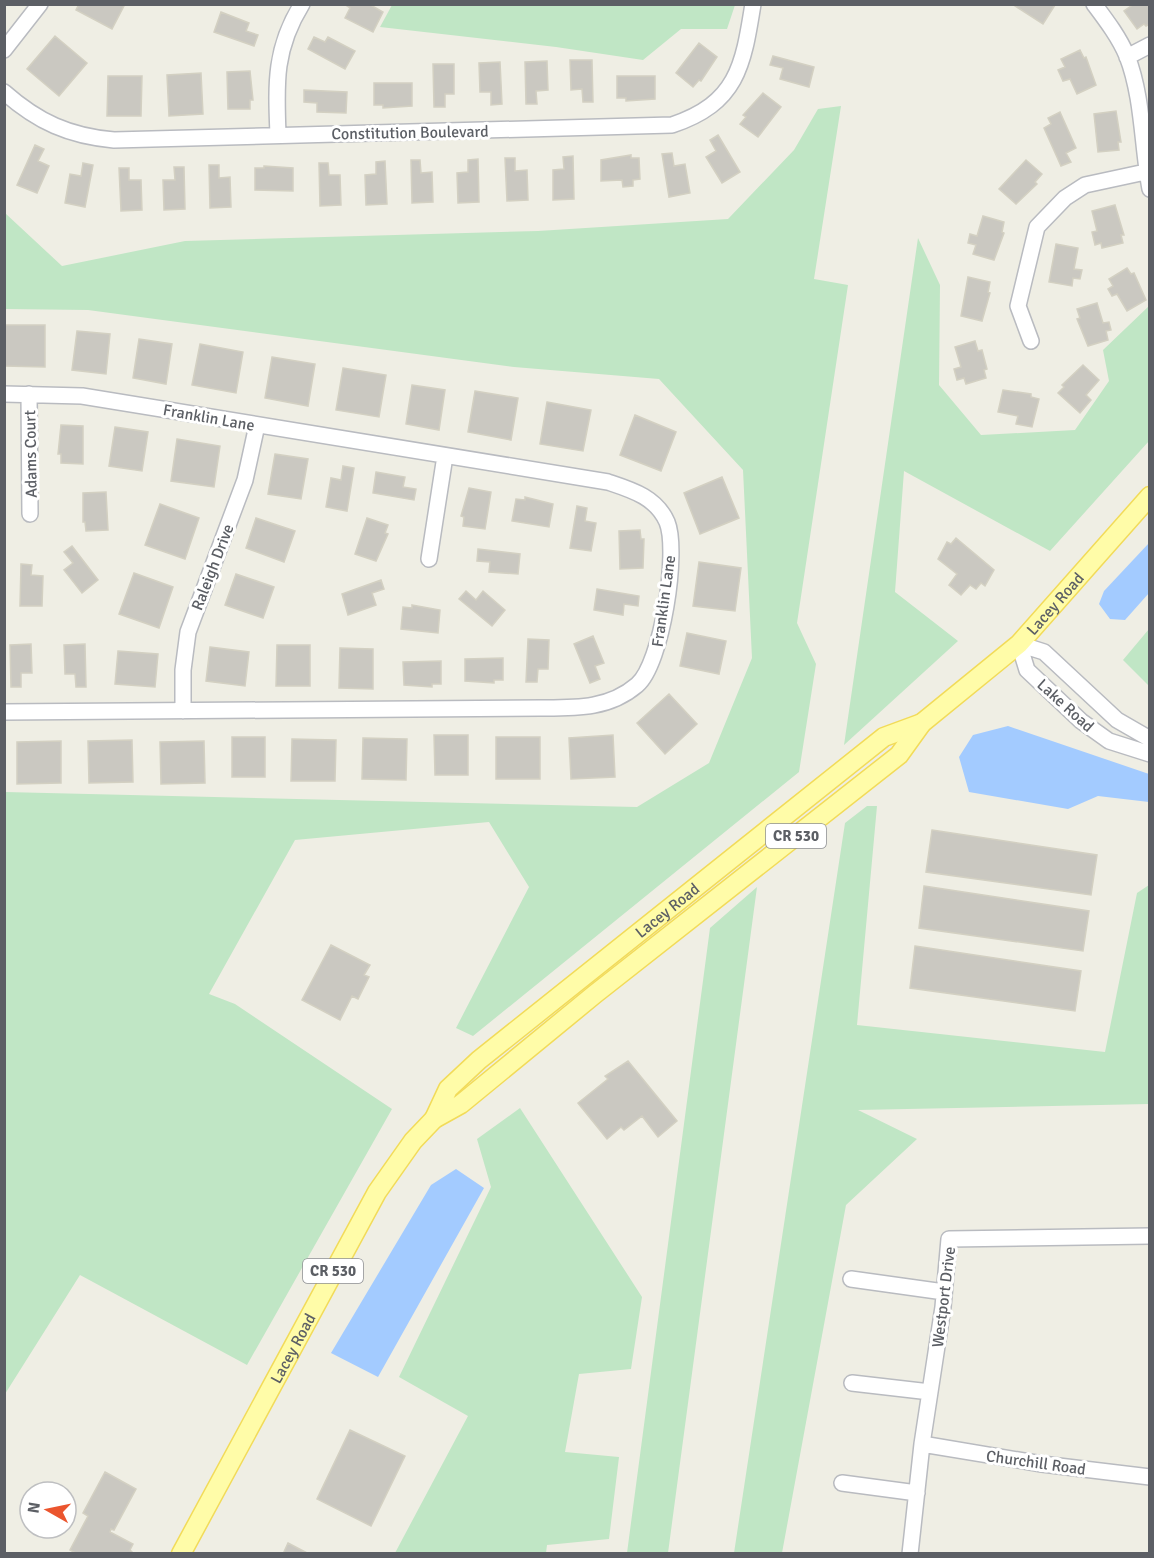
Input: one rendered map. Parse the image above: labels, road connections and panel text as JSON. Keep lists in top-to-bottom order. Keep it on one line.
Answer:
{"streets":{"main road":["Lacey Road","CR 530"],"street":["Constitution Boulevard","Franklin Lane","Adams Court","Raleigh Drive","Lake Road","Westport Drive","Churchill Road"]},"crossings":[["Franklin Lane","Adams Court"],["Franklin Lane","Raleigh Drive"],["Lacey Road","Lake Road"],["Westport Drive","Churchill Road"]],"north":"left"}
